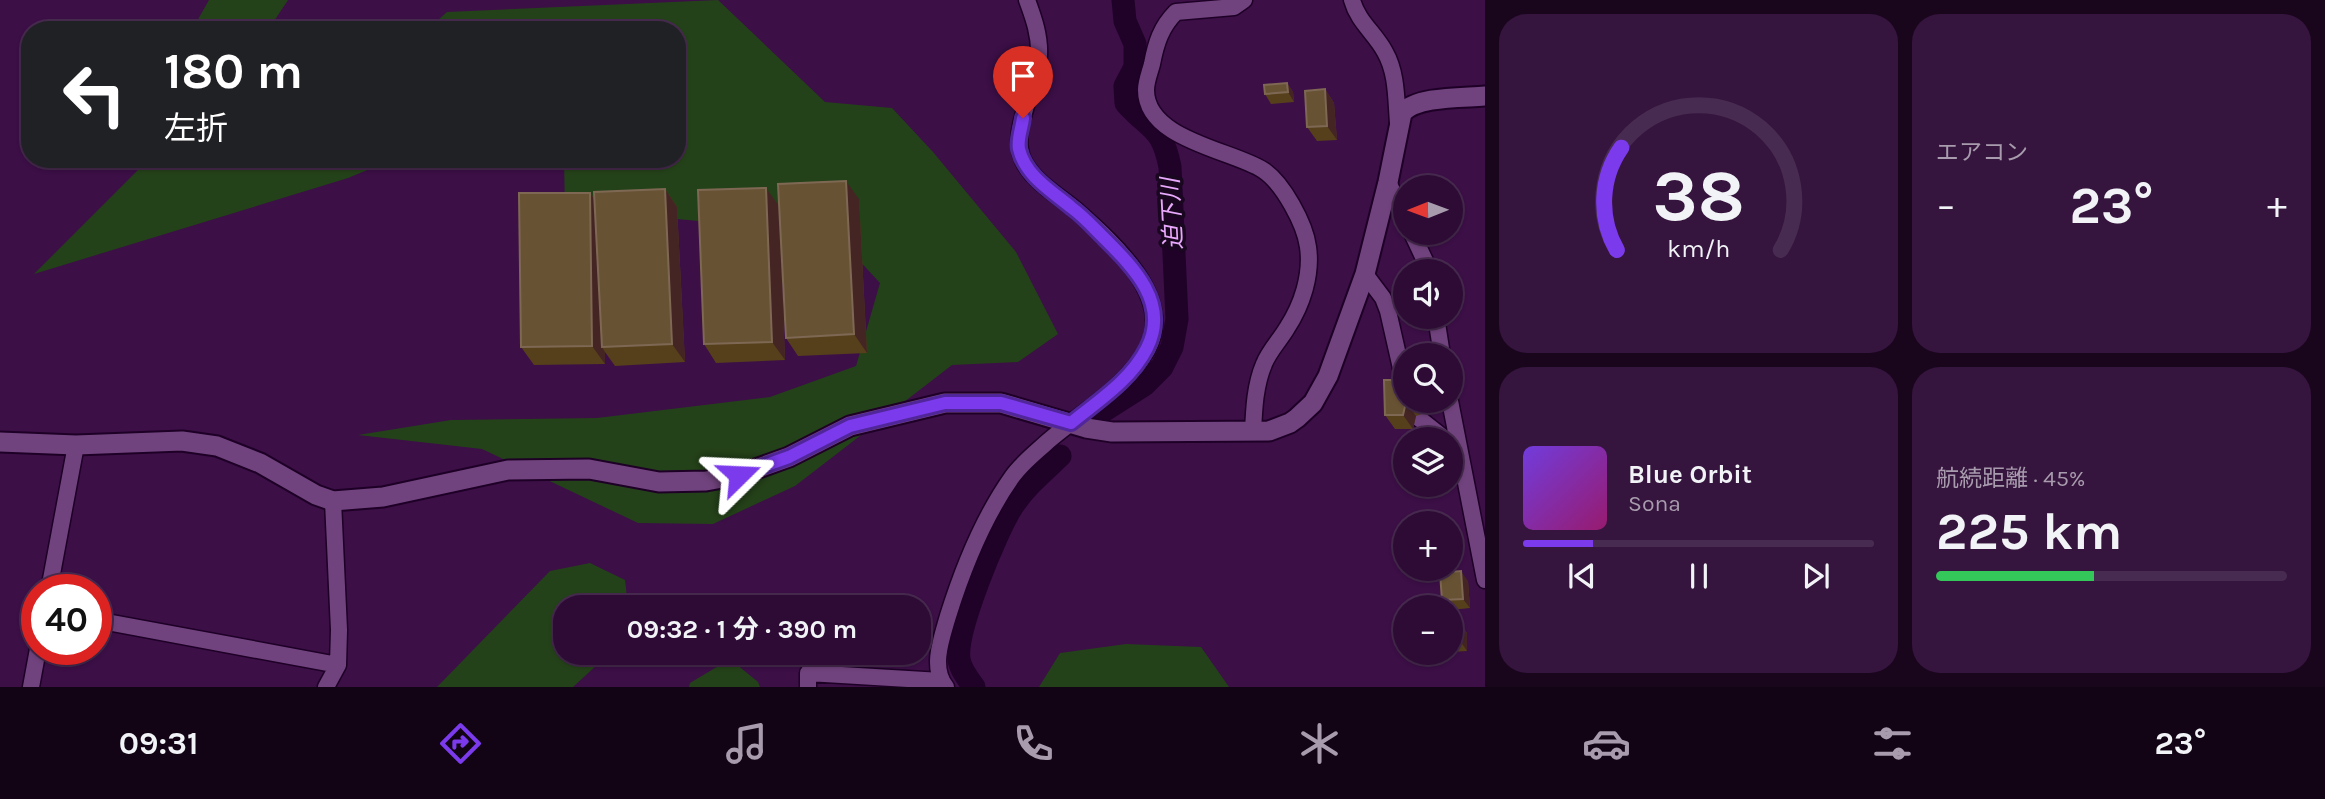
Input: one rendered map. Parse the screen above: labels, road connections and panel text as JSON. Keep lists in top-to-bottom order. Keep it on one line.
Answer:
{"water":["迫下川"],"north":"left","page":{"tile":["エアコン",["航続距離 · 45%","225 km"]],"turn":["180 m","左折"],"map_buttons":["+","−"],"heat":["−","23°","+"],"song":["Blue Orbit","Sona"],"limit":"40","trip":"09:32 · 1 分 · 390 m","tabs":["09:31","23°"],"gauge":["38","km/h"]}}
